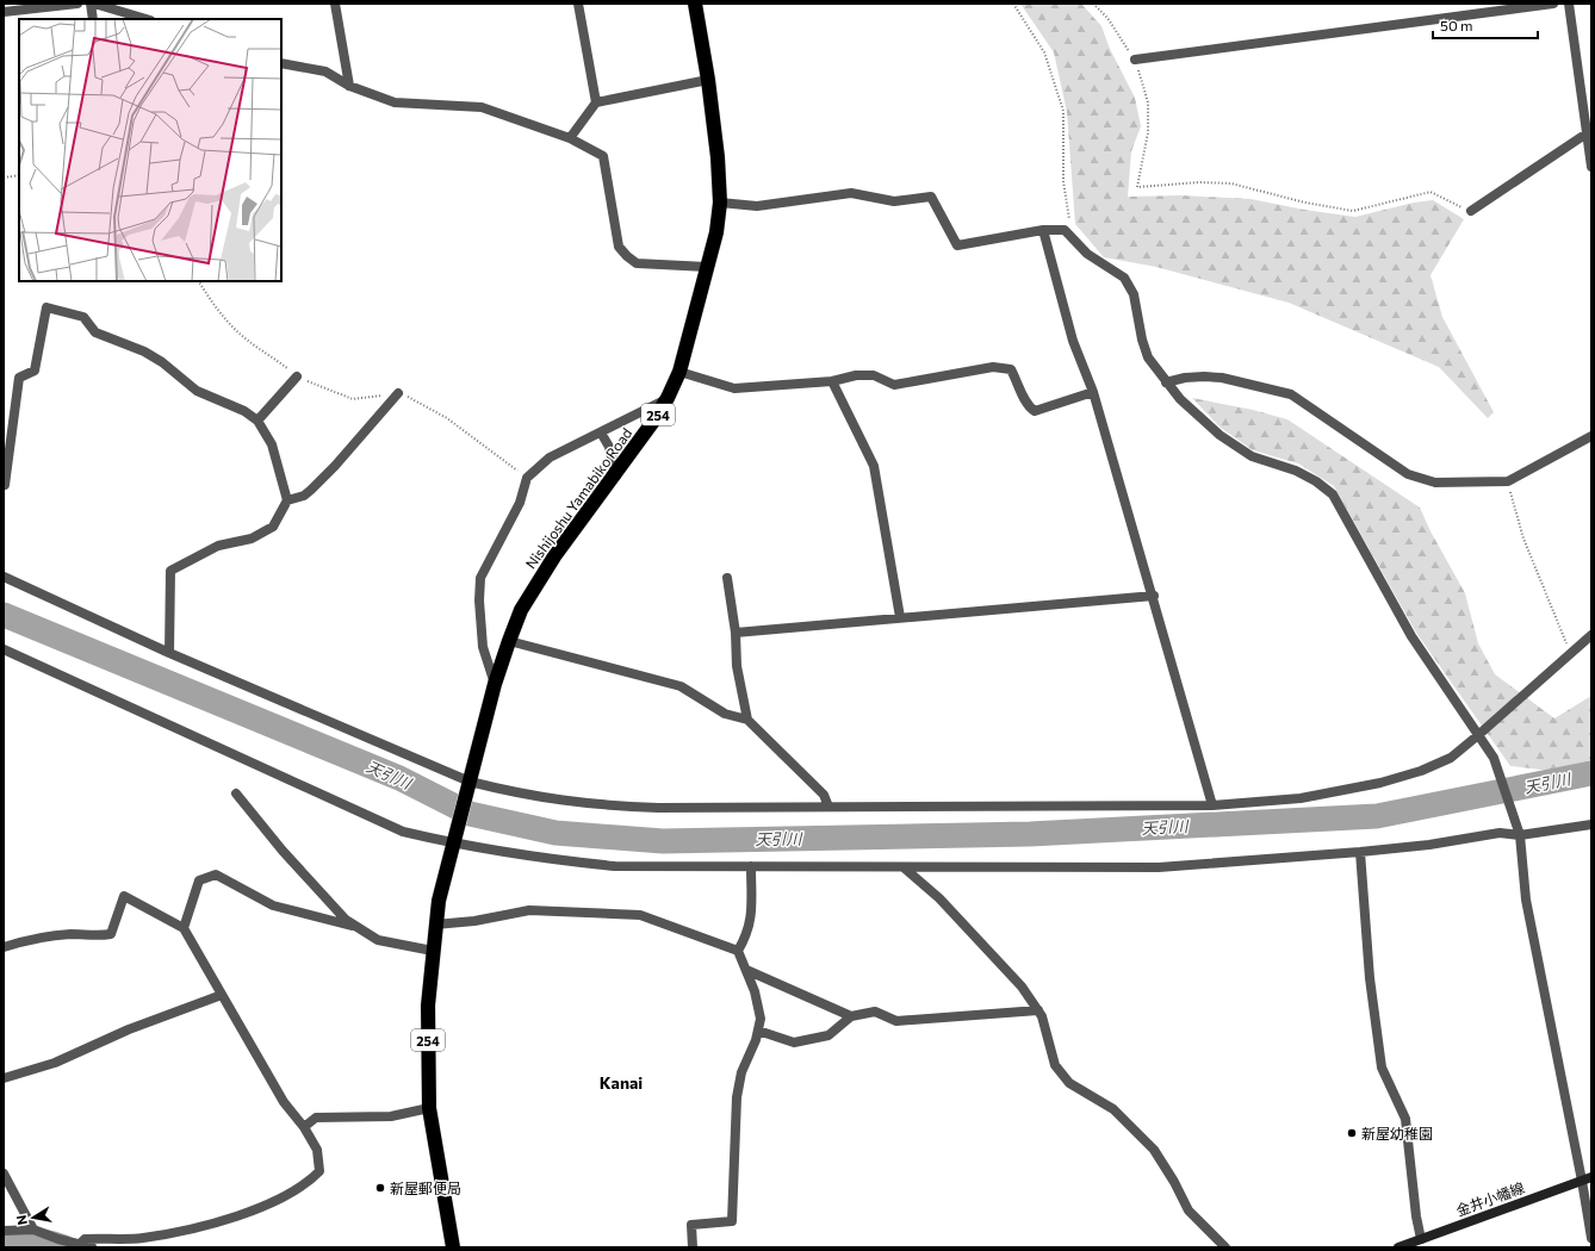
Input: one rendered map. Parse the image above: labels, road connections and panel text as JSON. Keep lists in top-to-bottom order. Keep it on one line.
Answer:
{"streets":{"highway":["254","Nishijoshu Yamabiko Road"],"main road":["金井小幡線"]},"crossings":[["254","Nishijoshu Yamabiko Road"]],"districts":["Kanai"],"water":["天引川"],"places":["新屋幼稚園","新屋郵便局"],"scale_bar":"50 m","north":"left"}
